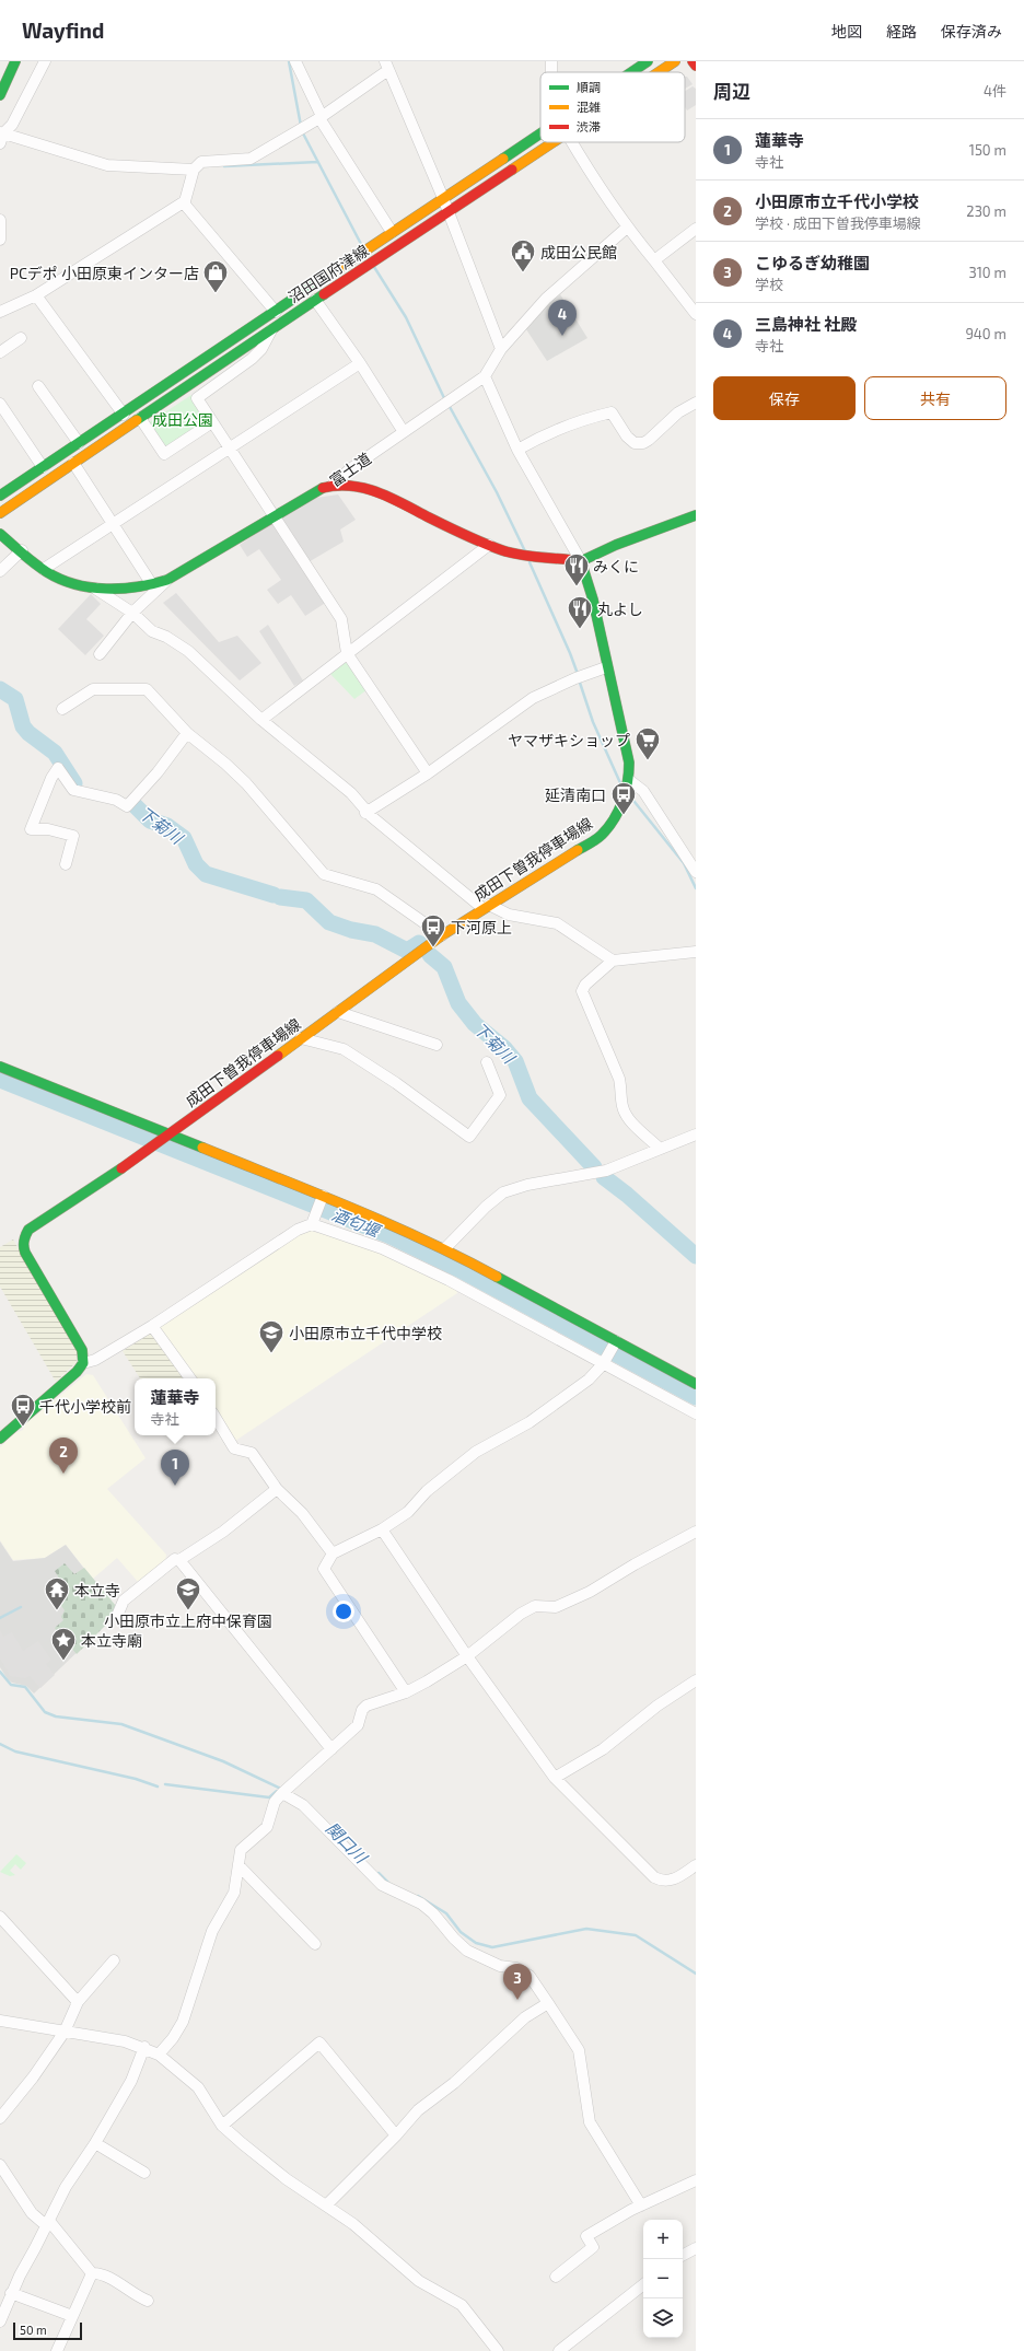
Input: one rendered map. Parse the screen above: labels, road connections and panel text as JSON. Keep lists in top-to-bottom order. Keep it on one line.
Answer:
{"streets":{"main road":["沼田国府津線","富士道","成田下曽我停車場線"]},"water":["下菊川","酒匂堰","関口川"],"parks":["成田公園"],"places":{"public building":["成田公民館"],"shop":["PCデポ 小田原東インター店"],"restaurant":["みくに","丸よし"],"supermarket":["ヤマザキショップ"],"bus stop":["延清南口","下河原上","千代小学校前"],"school or university":["小田原市立千代中学校","小田原市立上府中保育園"],"temple":["本立寺"],"place":["本立寺廟"]},"legend":["順調","混雑","渋滞"],"scale_bar":"50 m","page":{"header":"Wayfind","nav":["地図","経路","保存済み"],"heading":["周辺","4件"],"list":[{"mark":"1","name":"蓮華寺","note":"寺社","value":"150 m"},{"mark":"2","name":"小田原市立千代小学校","note":"学校 · 成田下曽我停車場線","value":"230 m"},{"mark":"3","name":"こゆるぎ幼稚園","note":"学校","value":"310 m"},{"mark":"4","name":"三島神社 社殿","note":"寺社","value":"940 m"}],"pins":["4","2","1","3"],"buttons":["保存","共有"],"popup":["蓮華寺","寺社"],"map_buttons":["+","−"],"scale":"50 m"}}
